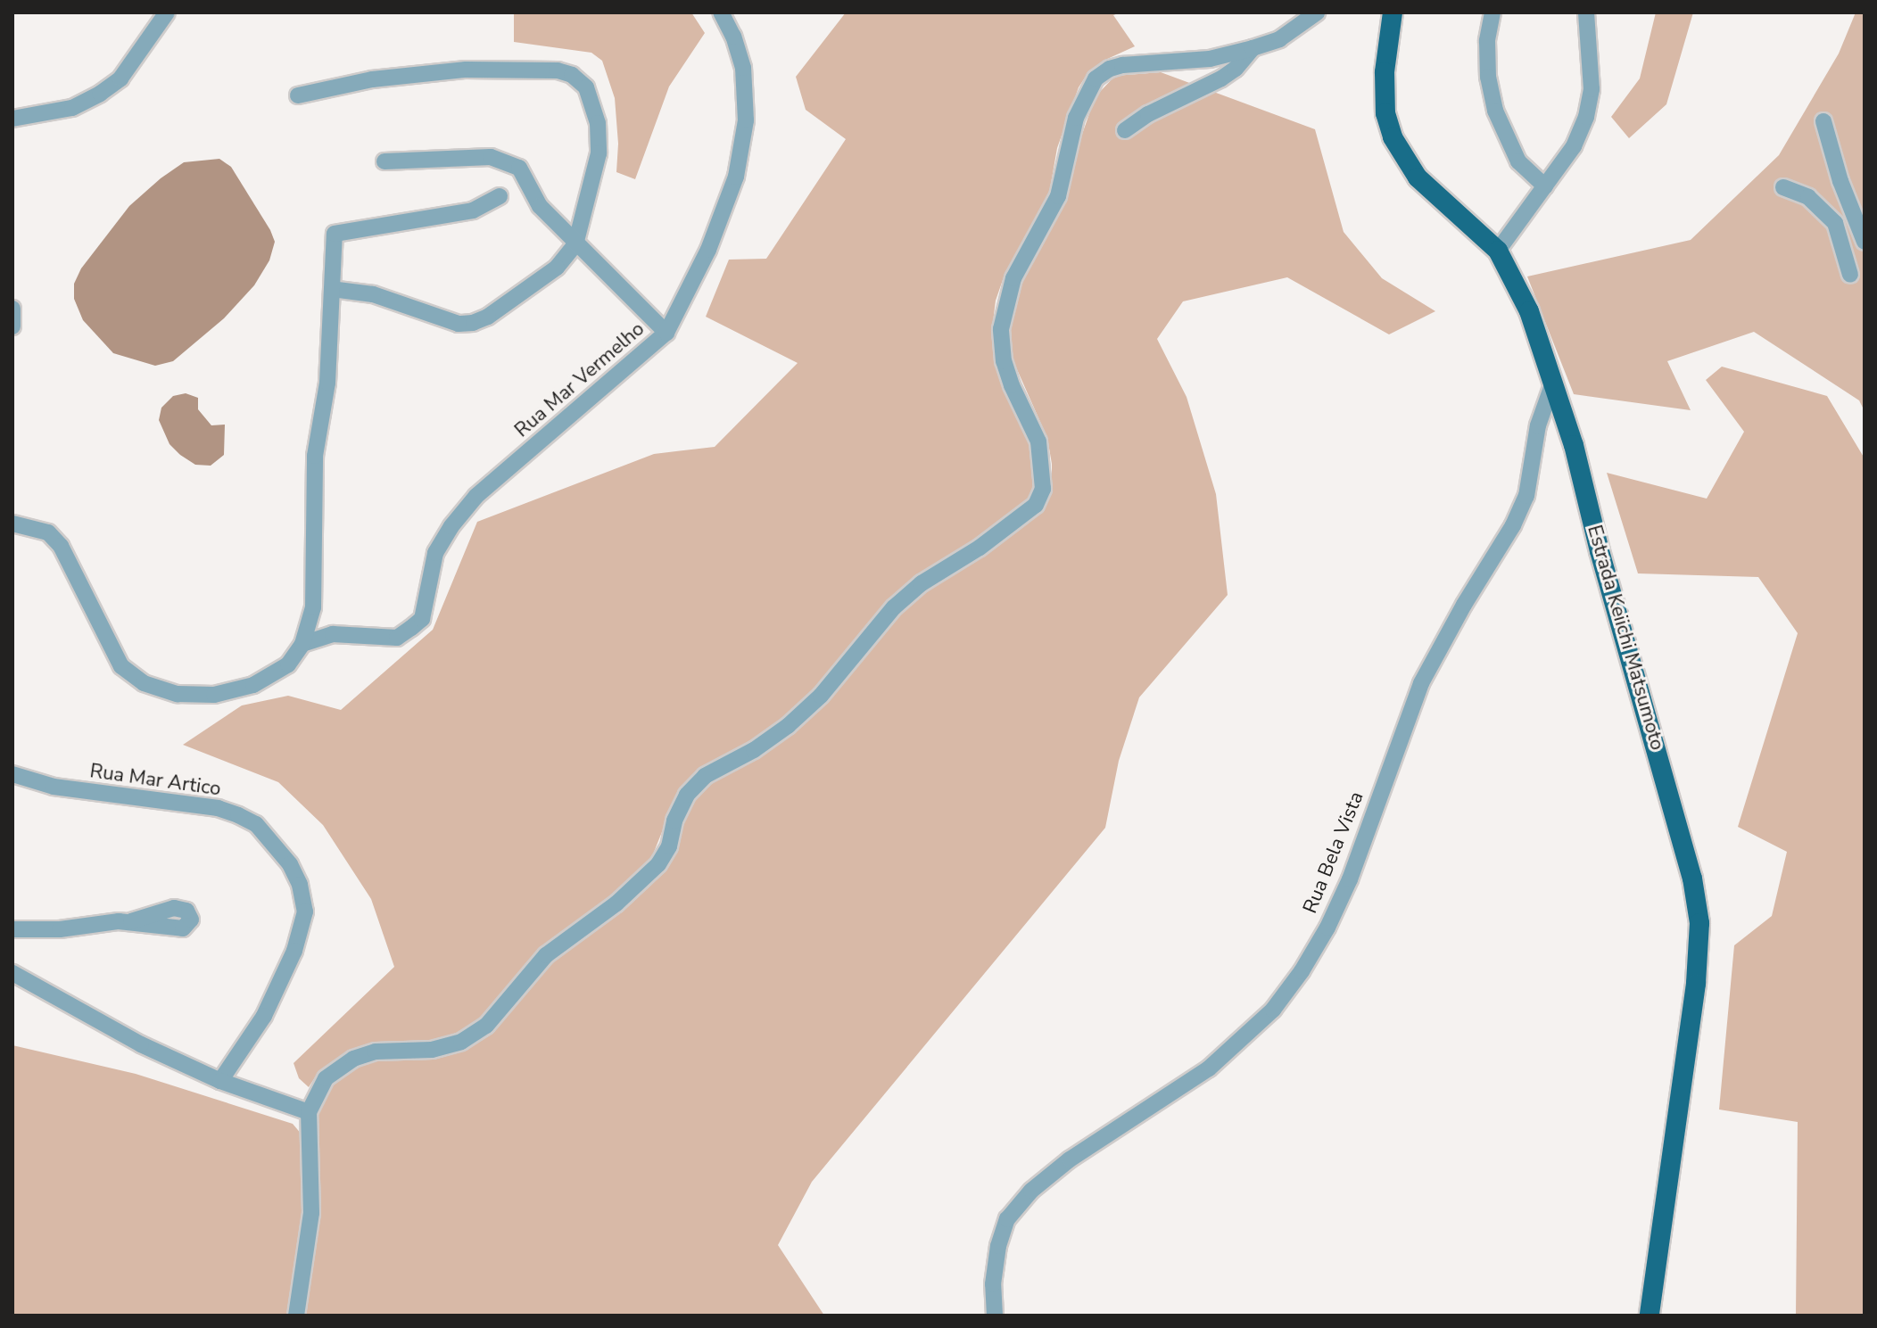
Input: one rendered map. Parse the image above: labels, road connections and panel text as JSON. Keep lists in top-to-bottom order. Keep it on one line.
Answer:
{"streets":{"main road":["Estrada Keiichi Matsumoto"],"street":["Rua Mar Vermelho","Rua Mar Artico","Rua Bela Vista"]},"crossings":[["Estrada Keiichi Matsumoto","Rua Bela Vista"]]}
